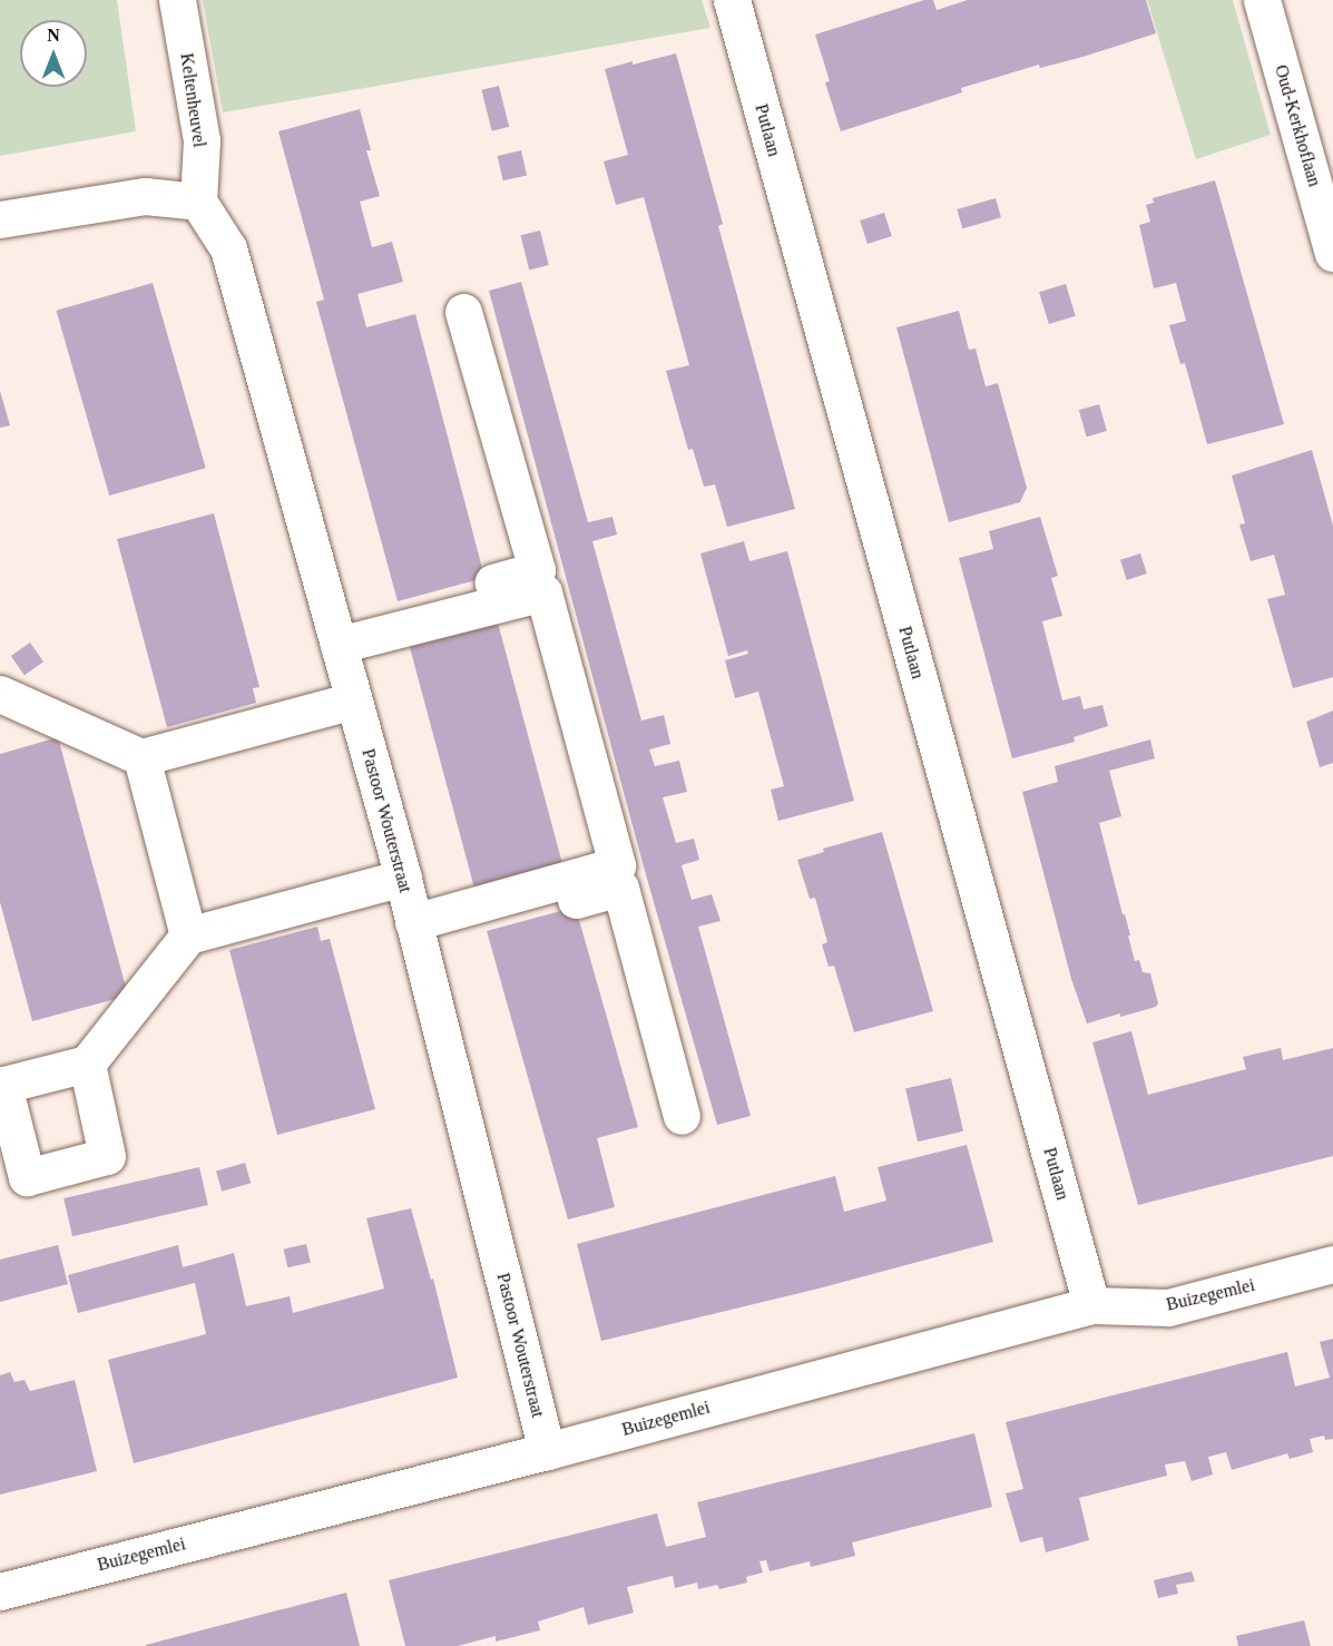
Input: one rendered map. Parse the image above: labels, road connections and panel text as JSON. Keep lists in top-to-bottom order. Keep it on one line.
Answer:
{"streets":{"street":["Keltenheuvel","Oud-Kerkhoflaan","Putlaan","Pastoor Wouterstraat","Buizegemlei"]},"crossings":[["Keltenheuvel","Pastoor Wouterstraat"],["Putlaan","Buizegemlei"],["Pastoor Wouterstraat","Buizegemlei"]],"north":"top"}
